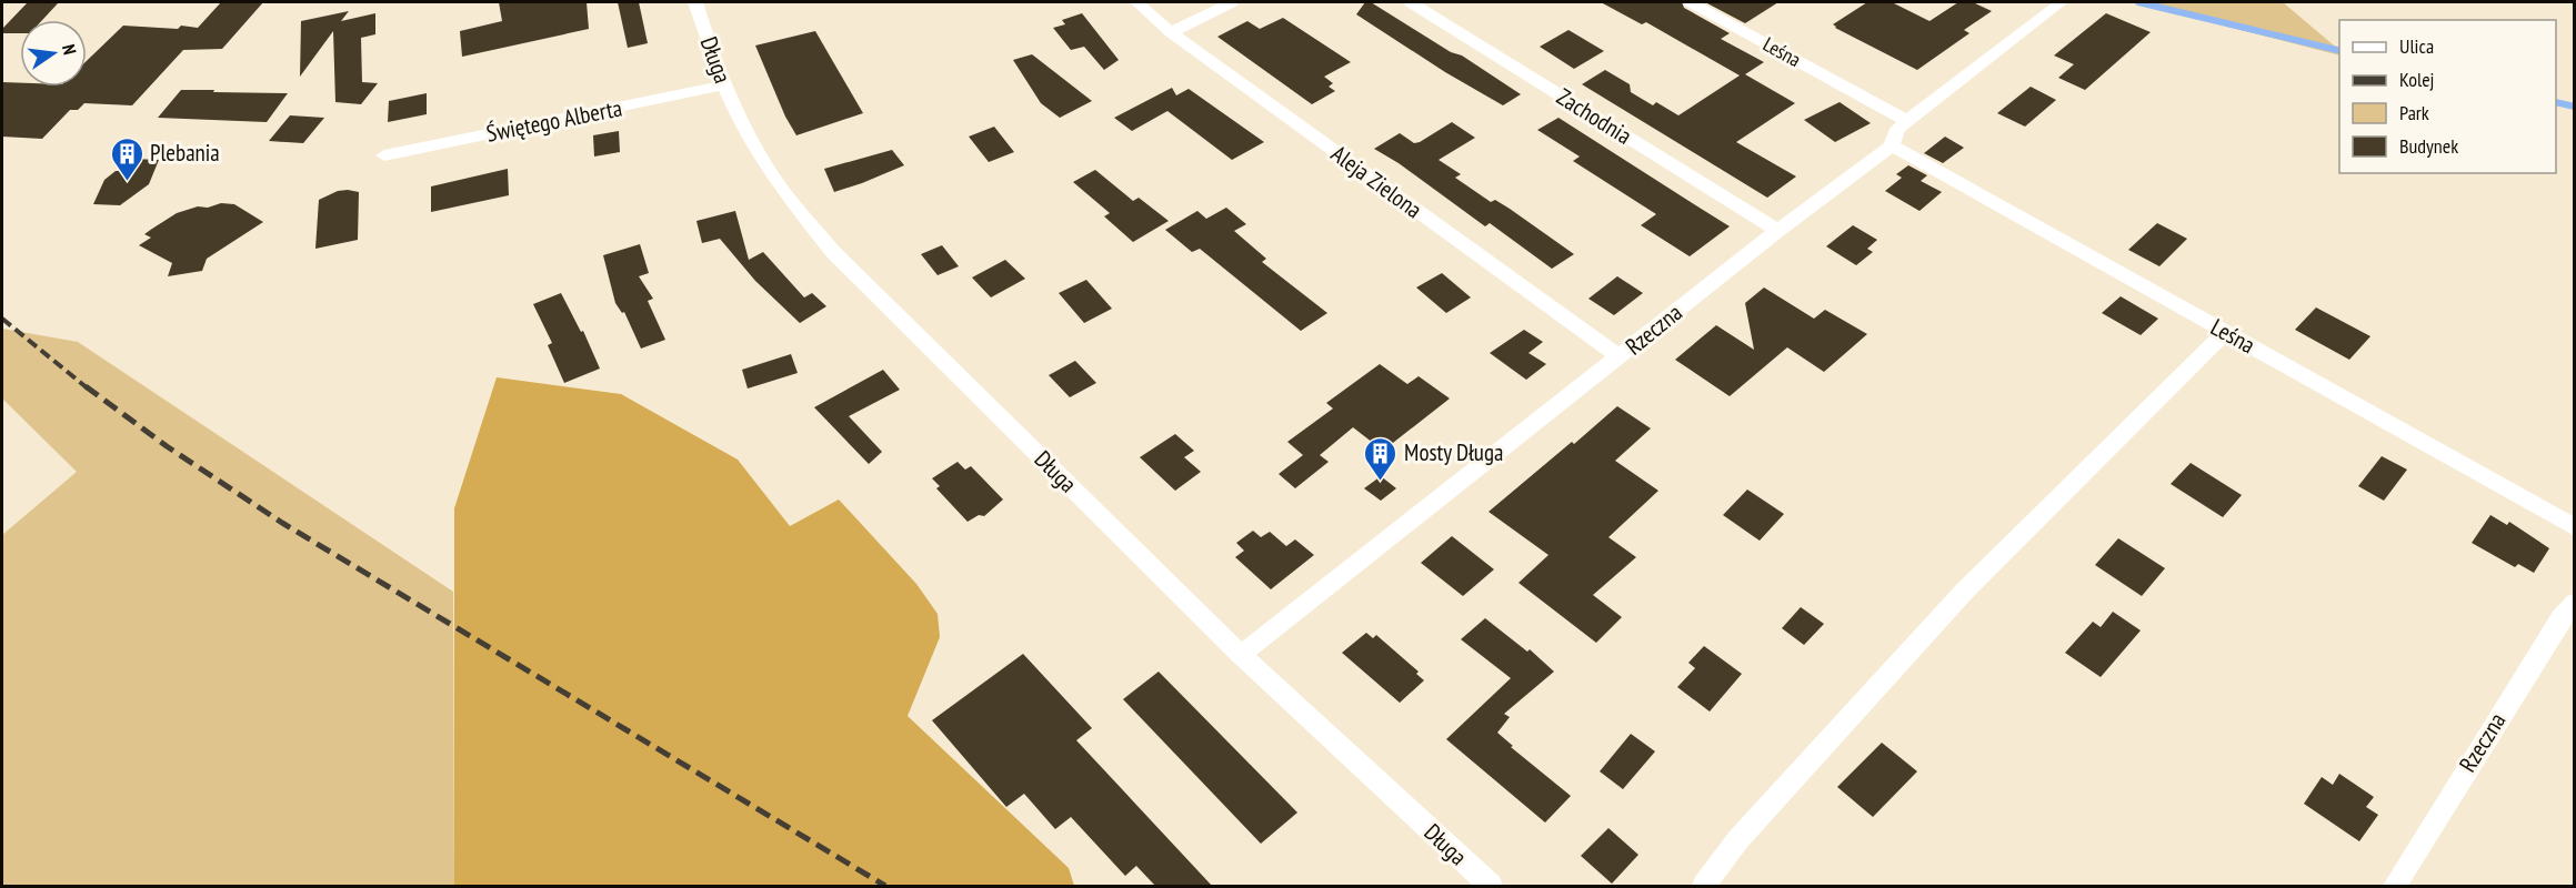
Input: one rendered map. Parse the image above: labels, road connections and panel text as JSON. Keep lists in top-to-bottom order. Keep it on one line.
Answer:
{"streets":{"street":["Leśna","Długa","Zachodnia","Świętego Alberta","Aleja Zielona","Rzeczna"]},"crossings":[["Leśna","Rzeczna"],["Długa","Świętego Alberta"],["Długa","Rzeczna"],["Zachodnia","Rzeczna"],["Aleja Zielona","Rzeczna"]],"places":{"building":["Plebania","Mosty Długa"]},"legend":["Ulica","Kolej","Park","Budynek"],"north":"right"}
